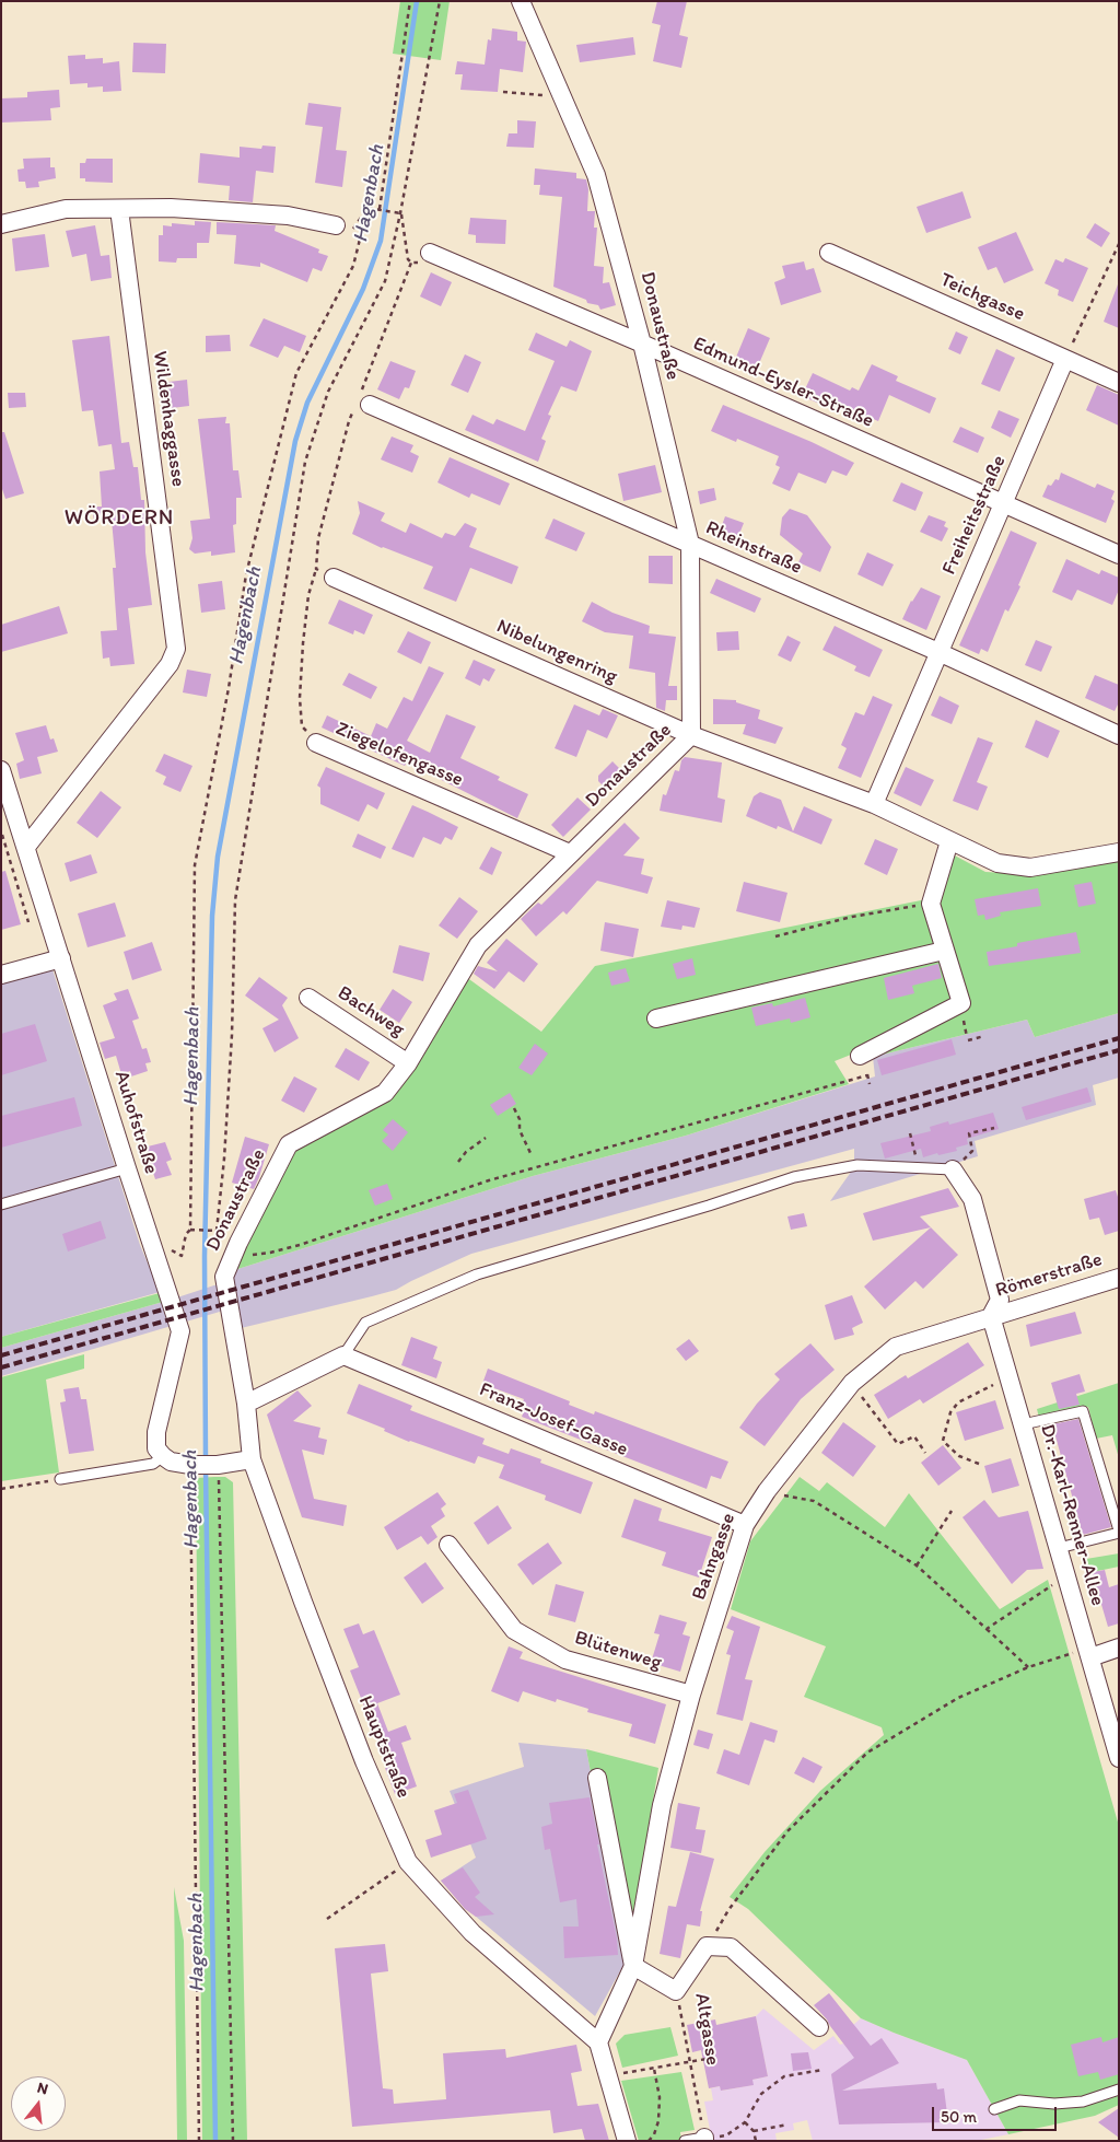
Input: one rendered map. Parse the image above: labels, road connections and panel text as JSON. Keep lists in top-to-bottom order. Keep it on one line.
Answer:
{"streets":{"street":["Teichgasse","Donaustraße","Edmund-Eysler-Straße","Wildenhaggasse","Freiheitsstraße","Rheinstraße","Nibelungenring","Ziegelofengasse","Bachweg","Auhofstraße","Römerstraße","Franz-Josef-Gasse","Dr.-Karl-Renner-Allee","Bahngasse","Blütenweg","Hauptstraße","Altgasse"]},"crossings":[["Teichgasse","Freiheitsstraße"],["Donaustraße","Edmund-Eysler-Straße"],["Donaustraße","Rheinstraße"],["Donaustraße","Nibelungenring"],["Donaustraße","Ziegelofengasse"],["Donaustraße","Bachweg"],["Donaustraße","Hauptstraße"],["Edmund-Eysler-Straße","Freiheitsstraße"],["Wildenhaggasse","Auhofstraße"],["Freiheitsstraße","Rheinstraße"],["Freiheitsstraße","Nibelungenring"],["Römerstraße","Dr.-Karl-Renner-Allee"],["Römerstraße","Bahngasse"],["Franz-Josef-Gasse","Bahngasse"],["Dr.-Karl-Renner-Allee","Bahngasse"],["Bahngasse","Blütenweg"],["Bahngasse","Hauptstraße"]],"districts":["WÖRDERN"],"water":["Hagenbach"],"scale_bar":"50 m","north":"top"}
